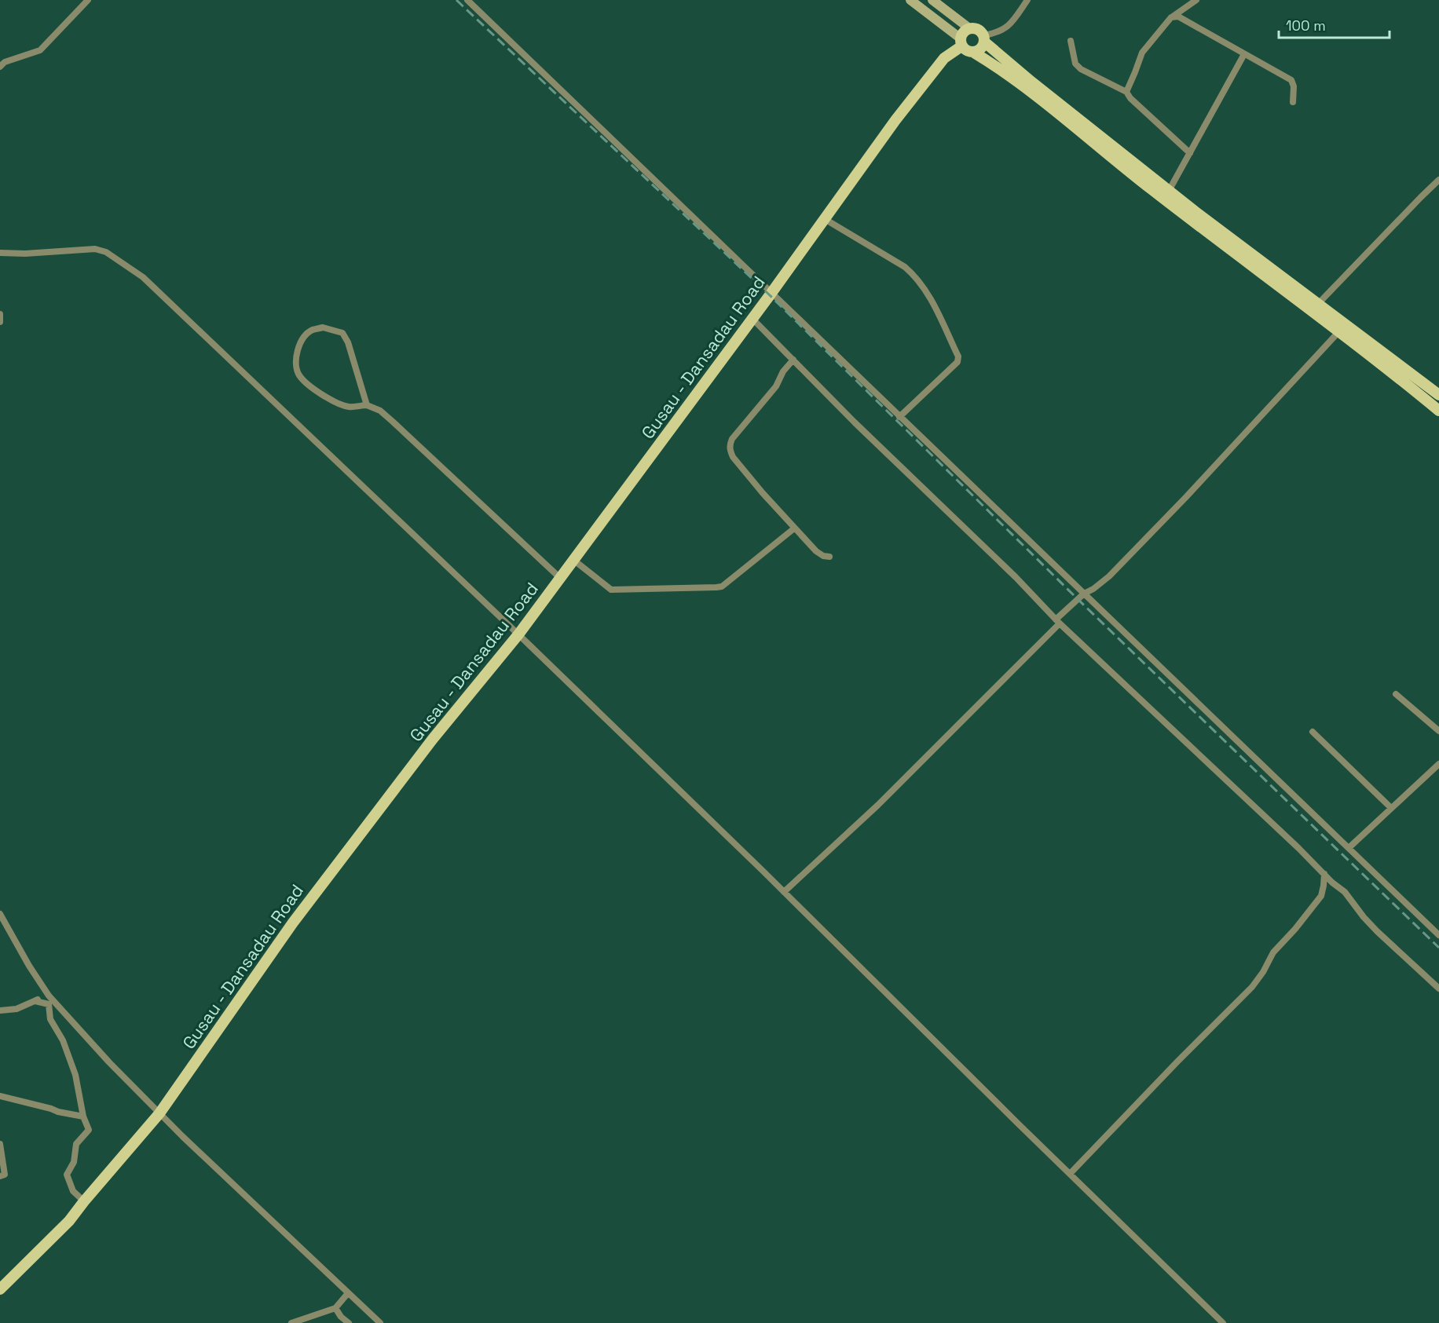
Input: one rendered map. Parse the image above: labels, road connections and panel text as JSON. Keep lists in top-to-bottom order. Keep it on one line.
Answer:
{"streets":{"main road":["Gusau - Dansadau Road"]},"scale_bar":"100 m"}
